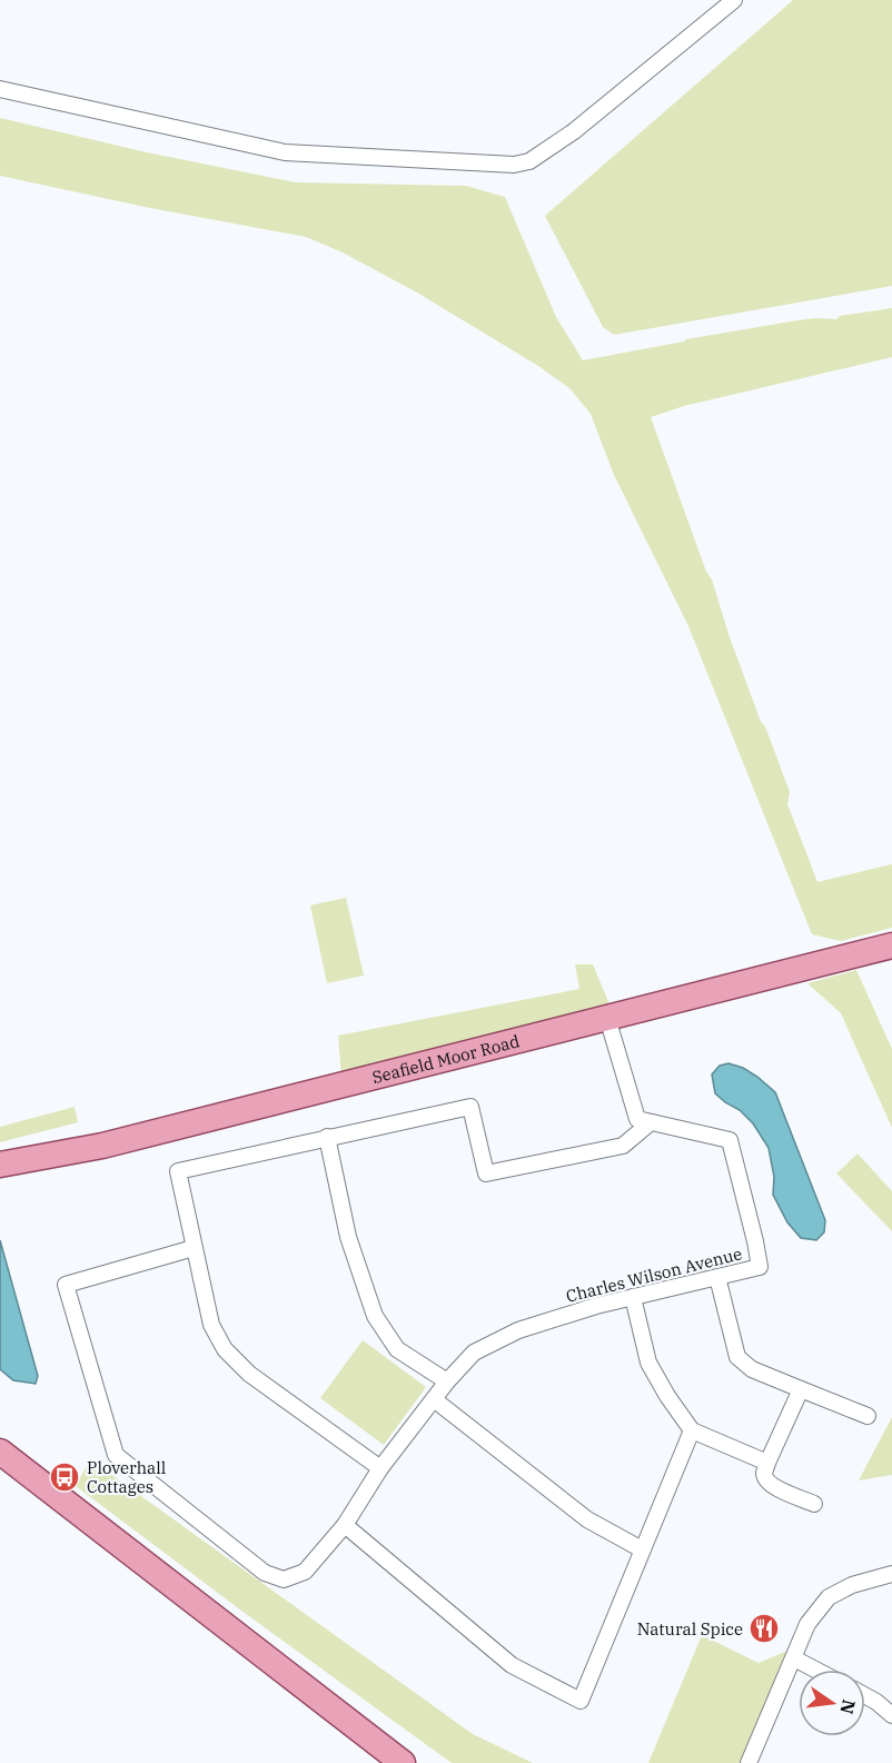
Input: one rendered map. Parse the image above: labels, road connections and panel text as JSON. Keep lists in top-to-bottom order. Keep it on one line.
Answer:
{"streets":{"main road":["Seafield Moor Road"],"street":["Charles Wilson Avenue"]},"places":{"bus stop":["Ploverhall Cottages"],"restaurant":["Natural Spice"]},"north":"right"}
